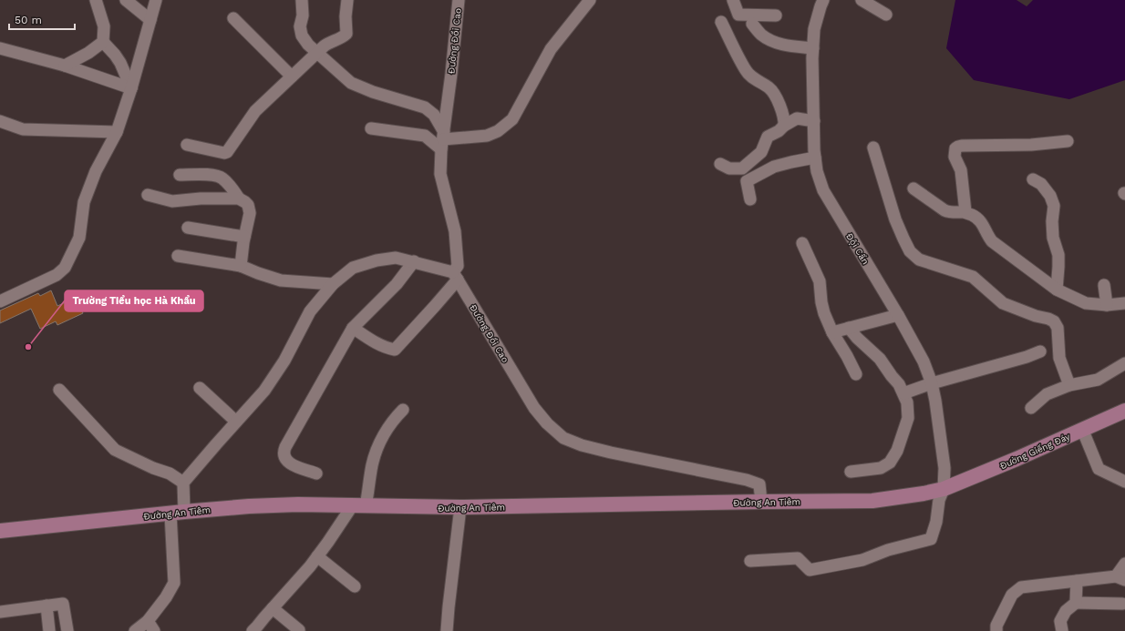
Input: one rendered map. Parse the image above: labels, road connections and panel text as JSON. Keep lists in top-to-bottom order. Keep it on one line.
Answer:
{"streets":{"main road":["Đường Giếng Đáy","Đường An Tiêm"],"street":["Đường Đồi Cao","Đội Cấn"]},"crossings":[["Đường Đồi Cao","Đường An Tiêm"],["Đội Cấn","Đường Giếng Đáy"],["Đội Cấn","Đường An Tiêm"],["Đường Giếng Đáy","Đường An Tiêm"]],"places":["Trường Tiểu học Hà Khẩu"],"scale_bar":"50 m"}
